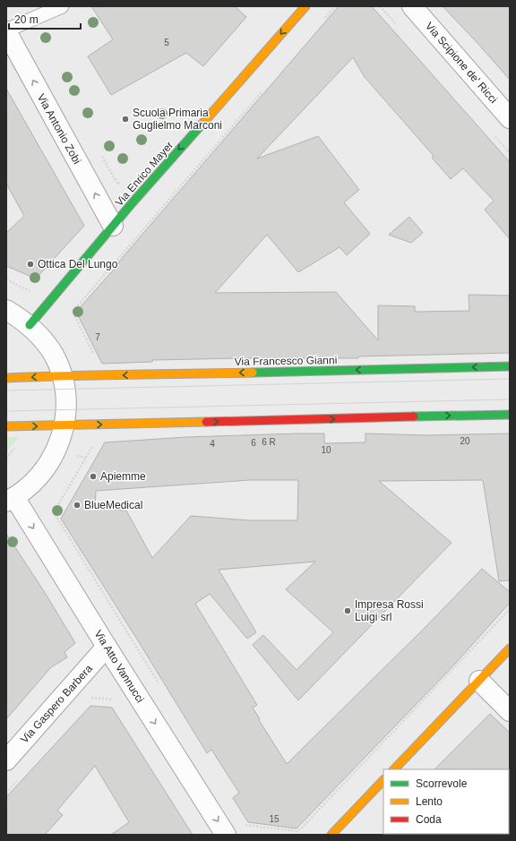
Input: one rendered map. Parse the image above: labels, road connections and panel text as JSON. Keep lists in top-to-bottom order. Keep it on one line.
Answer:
{"streets":{"street":["Via Scipione de' Ricci","Via Antonio Zobi","Via Enrico Mayer","Via Francesco Gianni","Via Atto Vannucci","Via Gaspero Barbera"]},"crossings":[["Via Antonio Zobi","Via Enrico Mayer"],["Via Atto Vannucci","Via Gaspero Barbera"]],"one_way":["Via Antonio Zobi","Via Enrico Mayer","Via Atto Vannucci"],"places":["Scuola Primaria Guglielmo Marconi","Ottica Del Lungo","Apiemme","BlueMedical","Impresa Rossi Luigi srl"],"house_numbers":["5","7","20","6 R","6","4","10","15"],"legend":["Scorrevole","Lento","Coda"],"scale_bar":"20 m"}
